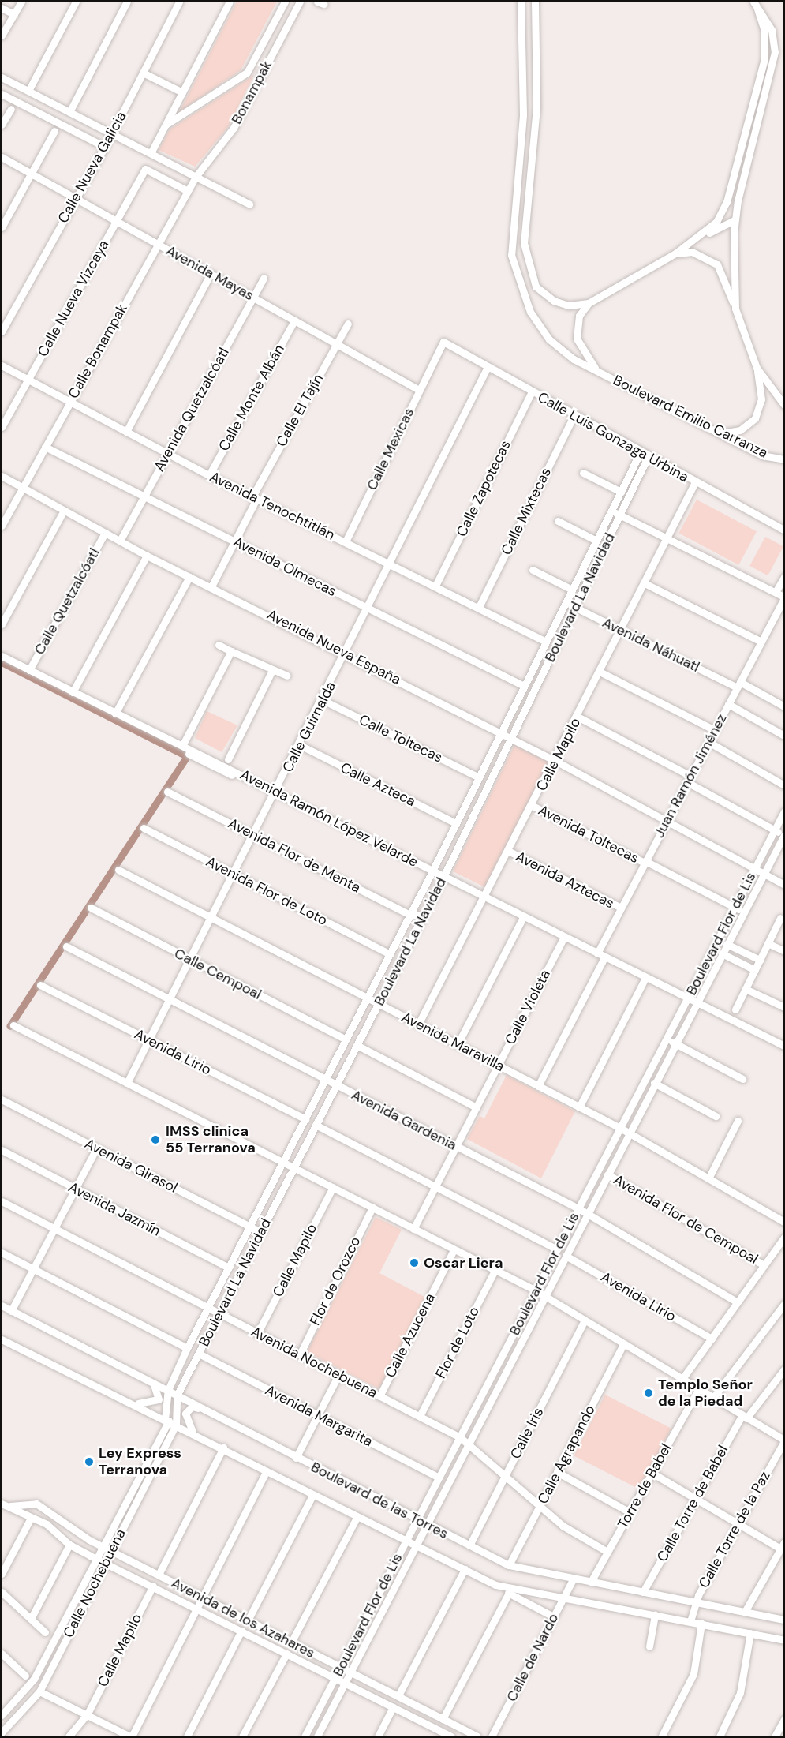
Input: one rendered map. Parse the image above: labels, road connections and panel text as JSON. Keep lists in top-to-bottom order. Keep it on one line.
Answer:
{"streets":{"street":["Bonampak","Calle Nueva Galicia","Avenida Mayas","Calle Nueva Vizcaya","Calle Bonampak","Calle Monte Albán","Avenida Quetzalcóatl","Calle El Tajín","Boulevard Emilio Carranza","Calle Luis Gonzaga Urbina","Calle Mexicas","Calle Zapotecas","Avenida Tenochtitlán","Calle Mixtecas","Avenida Olmecas","Boulevard La Navidad","Calle Quetzalcóatl","Avenida Náhuatl","Avenida Nueva España","Calle Guirnalda","Calle Toltecas","Calle Mapilo","Juan Ramón Jiménez","Calle Azteca","Avenida Ramón López Velarde","Avenida Toltecas","Avenida Flor de Menta","Avenida Aztecas","Avenida Flor de Loto","Boulevard Flor de Lis","Calle Cempoal","Calle Violeta","Avenida Maravilla","Avenida Lirio","Avenida Gardenia","Avenida Girasol","Avenida Jazmín","Avenida Flor de Cempoal","Flor de Orozco","Calle Azucena","Flor de Loto","Avenida Nochebuena","Avenida Margarita","Calle Iris","Calle Agrapando","Torre de Babel","Boulevard de las Torres","Calle Torre de Babel","Calle Torre de la Paz","Calle Nochebuena","Avenida de los Azahares","Calle de Nardo"]},"crossings":[["Bonampak","Calle Bonampak"],["Calle Nueva Galicia","Avenida Mayas"],["Avenida Mayas","Calle Nueva Vizcaya"],["Avenida Mayas","Calle Bonampak"],["Avenida Mayas","Calle Monte Albán"],["Avenida Mayas","Avenida Quetzalcóatl"],["Avenida Mayas","Calle El Tajín"],["Avenida Mayas","Calle Mexicas"],["Calle Nueva Vizcaya","Calle Bonampak"],["Calle Nueva Vizcaya","Avenida Tenochtitlán"],["Calle Bonampak","Avenida Tenochtitlán"],["Calle Bonampak","Avenida Olmecas"],["Calle Bonampak","Avenida Nueva España"],["Calle Monte Albán","Avenida Tenochtitlán"],["Avenida Quetzalcóatl","Avenida Tenochtitlán"],["Avenida Quetzalcóatl","Avenida Olmecas"],["Avenida Quetzalcóatl","Avenida Nueva España"],["Calle El Tajín","Avenida Tenochtitlán"],["Calle El Tajín","Avenida Olmecas"],["Calle El Tajín","Avenida Nueva España"],["Calle Luis Gonzaga Urbina","Calle Mexicas"],["Calle Luis Gonzaga Urbina","Calle Zapotecas"],["Calle Luis Gonzaga Urbina","Calle Mixtecas"],["Calle Luis Gonzaga Urbina","Boulevard La Navidad"],["Calle Luis Gonzaga Urbina","Calle Guirnalda"],["Calle Luis Gonzaga Urbina","Calle Mapilo"],["Calle Mexicas","Avenida Tenochtitlán"],["Calle Zapotecas","Avenida Tenochtitlán"],["Avenida Tenochtitlán","Calle Mixtecas"],["Avenida Tenochtitlán","Boulevard La Navidad"],["Avenida Tenochtitlán","Calle Guirnalda"],["Avenida Olmecas","Boulevard La Navidad"],["Avenida Olmecas","Calle Guirnalda"],["Boulevard La Navidad","Avenida Náhuatl"],["Boulevard La Navidad","Avenida Nueva España"],["Boulevard La Navidad","Calle Toltecas"],["Boulevard La Navidad","Calle Azteca"],["Boulevard La Navidad","Avenida Ramón López Velarde"],["Boulevard La Navidad","Avenida Flor de Menta"],["Boulevard La Navidad","Avenida Flor de Loto"],["Boulevard La Navidad","Calle Cempoal"],["Boulevard La Navidad","Avenida Maravilla"],["Boulevard La Navidad","Avenida Lirio"],["Boulevard La Navidad","Avenida Gardenia"],["Boulevard La Navidad","Avenida Girasol"],["Boulevard La Navidad","Avenida Jazmín"],["Boulevard La Navidad","Avenida Nochebuena"],["Boulevard La Navidad","Avenida Margarita"],["Boulevard La Navidad","Boulevard de las Torres"],["Boulevard La Navidad","Calle Nochebuena"],["Calle Quetzalcóatl","Avenida Nueva España"],["Calle Quetzalcóatl","Avenida Ramón López Velarde"],["Avenida Náhuatl","Calle Mapilo"],["Avenida Náhuatl","Juan Ramón Jiménez"],["Avenida Nueva España","Calle Guirnalda"],["Avenida Nueva España","Calle Mapilo"],["Avenida Nueva España","Juan Ramón Jiménez"],["Avenida Nueva España","Boulevard Flor de Lis"],["Calle Guirnalda","Calle Toltecas"],["Calle Guirnalda","Calle Azteca"],["Calle Guirnalda","Avenida Ramón López Velarde"],["Calle Guirnalda","Avenida Flor de Menta"],["Calle Guirnalda","Avenida Flor de Loto"],["Calle Guirnalda","Calle Cempoal"],["Calle Guirnalda","Avenida Maravilla"],["Calle Guirnalda","Avenida Lirio"],["Calle Guirnalda","Avenida Gardenia"],["Calle Mapilo","Avenida Ramón López Velarde"],["Calle Mapilo","Avenida Toltecas"],["Calle Mapilo","Avenida Aztecas"],["Calle Mapilo","Avenida Maravilla"],["Calle Mapilo","Avenida Nochebuena"],["Calle Mapilo","Avenida de los Azahares"],["Juan Ramón Jiménez","Avenida Ramón López Velarde"],["Juan Ramón Jiménez","Avenida Toltecas"],["Juan Ramón Jiménez","Avenida Aztecas"],["Avenida Ramón López Velarde","Boulevard Flor de Lis"],["Avenida Ramón López Velarde","Calle Violeta"],["Avenida Toltecas","Boulevard Flor de Lis"],["Boulevard Flor de Lis","Avenida Maravilla"],["Boulevard Flor de Lis","Avenida Lirio"],["Boulevard Flor de Lis","Avenida Gardenia"],["Boulevard Flor de Lis","Avenida Flor de Cempoal"],["Boulevard Flor de Lis","Avenida Nochebuena"],["Boulevard Flor de Lis","Avenida Margarita"],["Boulevard Flor de Lis","Boulevard de las Torres"],["Boulevard Flor de Lis","Avenida de los Azahares"],["Calle Violeta","Avenida Maravilla"],["Calle Violeta","Avenida Gardenia"],["Flor de Orozco","Avenida Nochebuena"],["Calle Azucena","Avenida Nochebuena"],["Flor de Loto","Avenida Nochebuena"],["Avenida Nochebuena","Calle Iris"],["Avenida Nochebuena","Calle Agrapando"],["Avenida Nochebuena","Torre de Babel"],["Calle Iris","Boulevard de las Torres"],["Calle Agrapando","Boulevard de las Torres"],["Torre de Babel","Boulevard de las Torres"],["Boulevard de las Torres","Calle Torre de Babel"],["Boulevard de las Torres","Calle Torre de la Paz"],["Boulevard de las Torres","Calle Nochebuena"],["Boulevard de las Torres","Calle de Nardo"],["Calle Nochebuena","Avenida de los Azahares"]],"places":["IMSS clinica 55 Terranova","Oscar Liera","Templo Señor de la Piedad","Ley Express Terranova"]}
